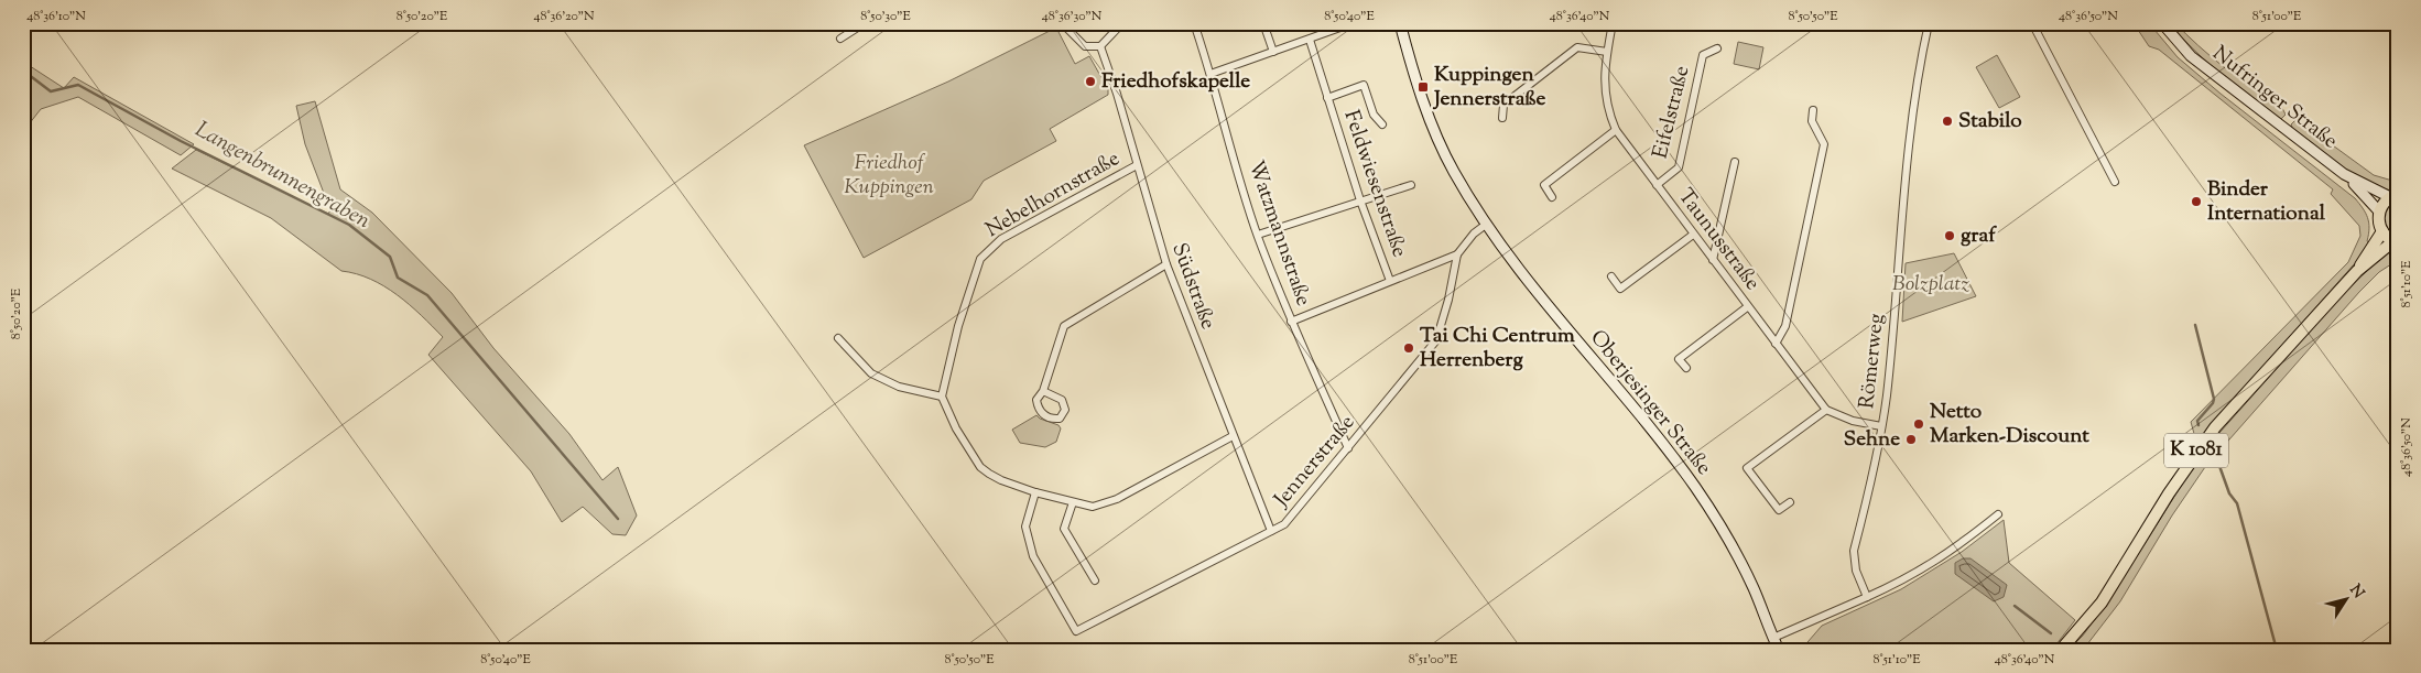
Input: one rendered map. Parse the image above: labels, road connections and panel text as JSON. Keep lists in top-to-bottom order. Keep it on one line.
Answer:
{"streets":{"main road":["Nufringer Straße","Oberjesinger Straße","K 1081"],"street":["Eifelstraße","Feldwiesenstraße","Nebelhornstraße","Watzmannstraße","Taunusstraße","Südstraße","Römerweg","Jennerstraße"]},"crossings":[["Eifelstraße","Taunusstraße"],["Nebelhornstraße","Südstraße"],["Watzmannstraße","Jennerstraße"],["Taunusstraße","Römerweg"],["Südstraße","Jennerstraße"],["Oberjesinger Straße","Jennerstraße"]],"water":["Langenbrunnengraben"],"parks":["Friedhof Kuppingen","Bolzplatz"],"places":{"other":["Friedhofskapelle","Stabilo","Binder International","graf","Tai Chi Centrum Herrenberg","Netto Marken-Discount","Sehne"],"transit":["Kuppingen Jennerstraße"]},"north":"top right","coordinates":["48°36'10\"N","8°50'20\"E","48°36'20\"N","8°50'30\"E","48°36'30\"N","8°50'40\"E","48°36'40\"N","8°50'50\"E","48°36'50\"N","8°51'00\"E","8°51'10\"E"]}
